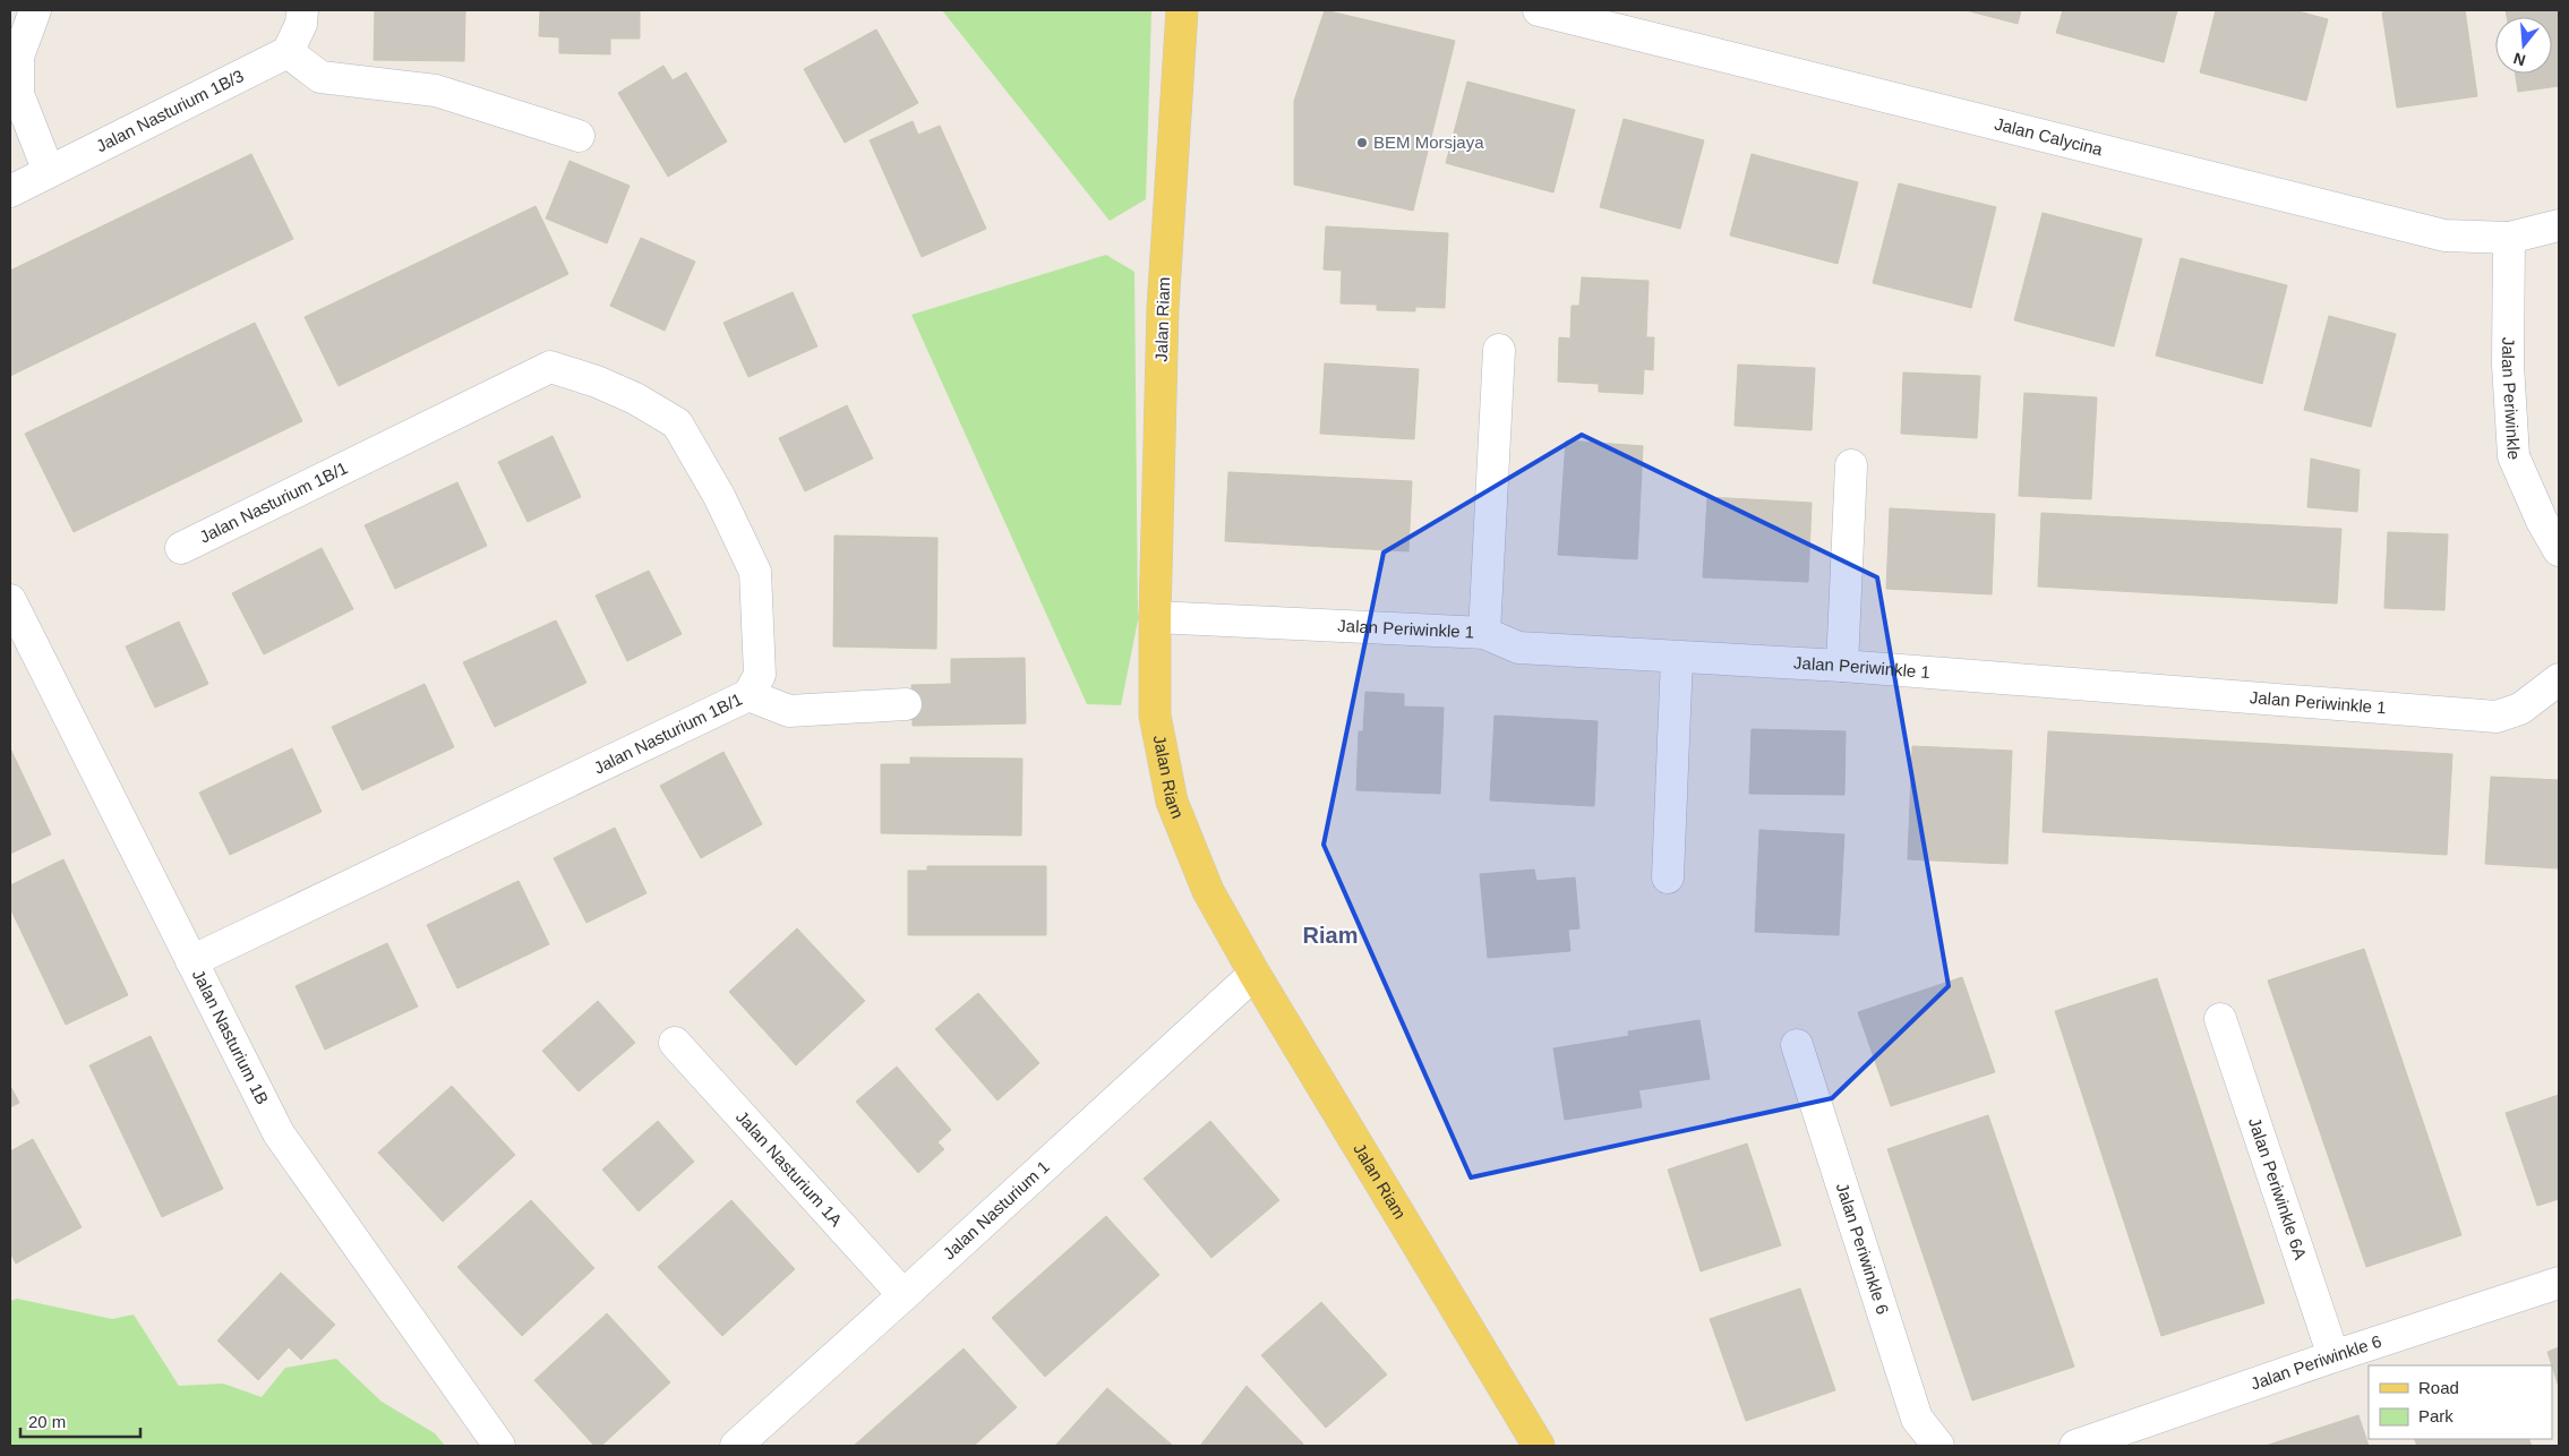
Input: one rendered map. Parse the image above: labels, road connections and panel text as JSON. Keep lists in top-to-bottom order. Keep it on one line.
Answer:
{"streets":{"main road":["Jalan Riam"],"street":["Jalan Nasturium 1B/3","Jalan Calycina","Jalan Periwinkle","Jalan Nasturium 1B/1","Jalan Periwinkle 1","Jalan Nasturium 1B","Jalan Nasturium 1A","Jalan Periwinkle 6A","Jalan Nasturium 1","Jalan Periwinkle 6"]},"crossings":[["Jalan Calycina","Jalan Periwinkle"],["Jalan Riam","Jalan Periwinkle 1"],["Jalan Riam","Jalan Nasturium 1"],["Jalan Nasturium 1B/1","Jalan Nasturium 1B"],["Jalan Nasturium 1A","Jalan Nasturium 1"],["Jalan Periwinkle 6A","Jalan Periwinkle 6"]],"districts":["Riam"],"places":["BEM Morsjaya"],"legend":["Road","Park"],"scale_bar":"20 m","north":"bottom"}
